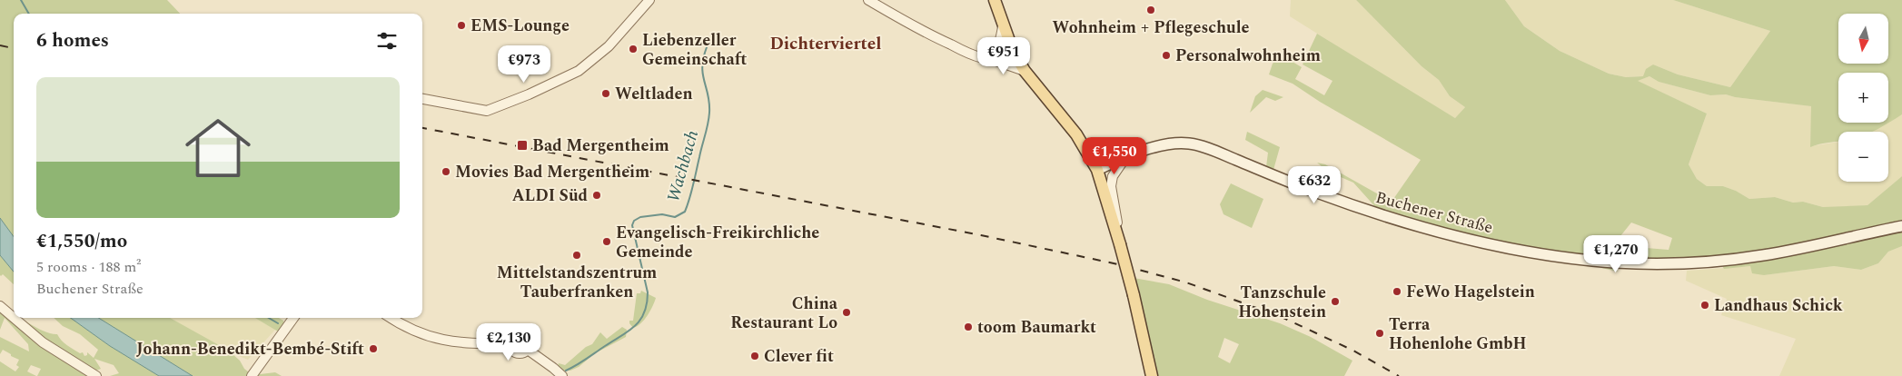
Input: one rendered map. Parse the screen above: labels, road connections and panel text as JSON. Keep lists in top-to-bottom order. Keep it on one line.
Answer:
{"streets":{"main road":["Buchener Straße"]},"districts":["Dichterviertel"],"water":["Wachbach"],"places":{"other":["Wohnheim + Pflegeschule","EMS-Lounge","Liebenzeller Gemeinschaft","Personalwohnheim","Weltladen","Movies Bad Mergentheim","ALDI Süd","Evangelisch-Freikirchliche Gemeinde","Mittelstandszentrum Tauberfranken","FeWo Hagelstein","Tanzschule Hohenstein","Landhaus Schick","China Restaurant Lo","toom Baumarkt","Terra Hohenlohe GmbH","Johann-Benedikt-Bembé-Stift","Clever fit"],"transit":["Bad Mergentheim"]},"north":"bottom","page":{"map_buttons":["+","−"],"heading":"6 homes","price":["€951","€973","€1,550","€632","€1,270","€2,130"],"list":[{"name":"€1,550/mo","note":"5 rooms · 188 m² · Buchener Straße"}]}}
